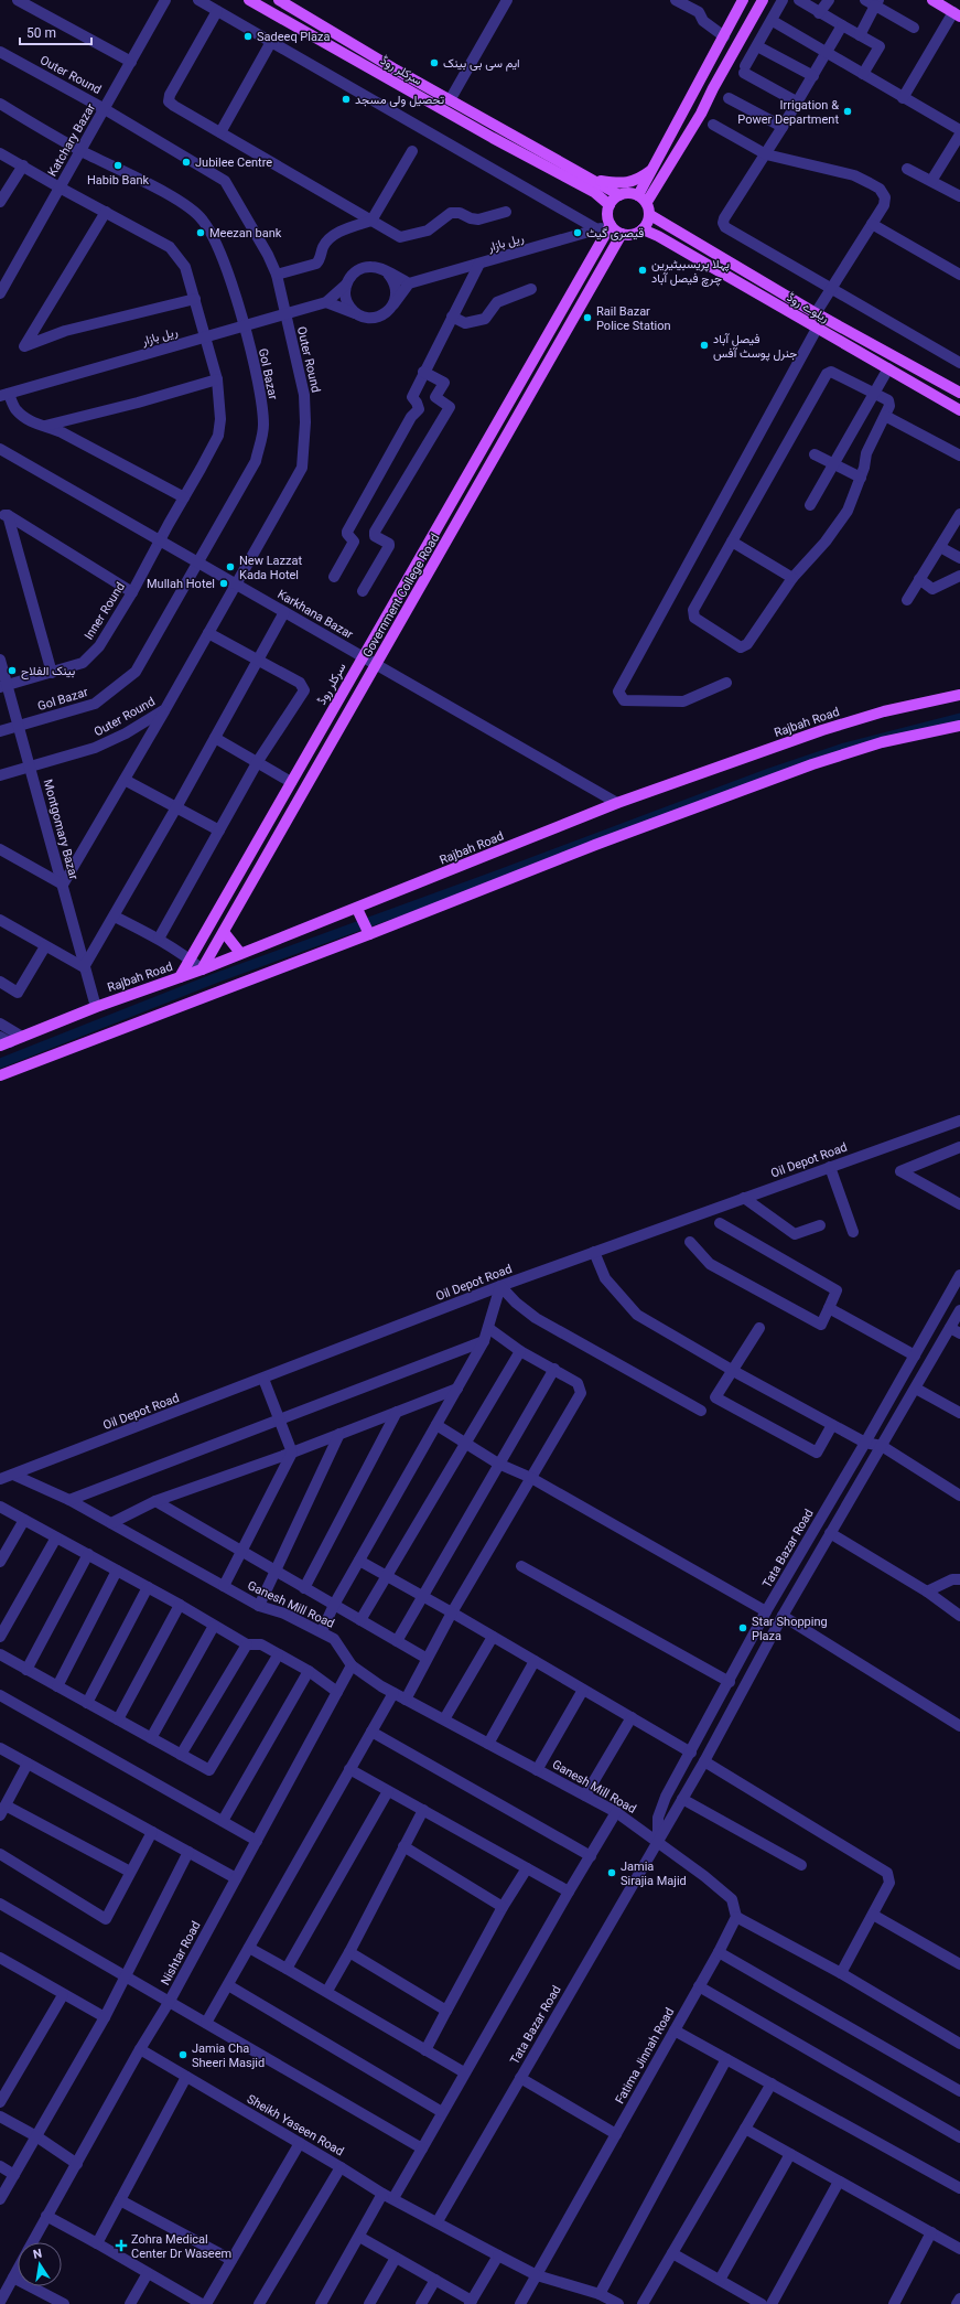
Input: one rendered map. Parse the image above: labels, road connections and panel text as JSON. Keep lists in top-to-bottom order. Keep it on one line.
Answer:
{"streets":{"main road":["سرکلر روڈ","ریلوے روڈ","Government College Road","Rajbah Road"],"street":["Outer Round","Katchary Bazar","ریل بازار","Gol Bazar","Inner Round","Karkhana Bazar","Montgomary Bazar","Oil Depot Road","Tata Bazar Road","Ganesh Mill Road","Nishtar Road","Fatima Jinnah Road","Sheikh Yaseen Road"]},"crossings":[["سرکلر روڈ","ریل بازار"],["سرکلر روڈ","ریلوے روڈ"],["سرکلر روڈ","Government College Road"],["سرکلر روڈ","Karkhana Bazar"],["سرکلر روڈ","Rajbah Road"],["Outer Round","Katchary Bazar"],["Outer Round","ریل بازار"],["Outer Round","Karkhana Bazar"],["Outer Round","Montgomary Bazar"],["Katchary Bazar","Gol Bazar"],["Katchary Bazar","Inner Round"],["ریل بازار","ریلوے روڈ"],["ریل بازار","Gol Bazar"],["ریل بازار","Government College Road"],["ریل بازار","Inner Round"],["ریلوے روڈ","Government College Road"],["Gol Bazar","Karkhana Bazar"],["Gol Bazar","Montgomary Bazar"],["Government College Road","Karkhana Bazar"],["Government College Road","Rajbah Road"],["Inner Round","Karkhana Bazar"],["Inner Round","Montgomary Bazar"],["Karkhana Bazar","Rajbah Road"],["Rajbah Road","Montgomary Bazar"],["Oil Depot Road","Ganesh Mill Road"],["Tata Bazar Road","Ganesh Mill Road"],["Tata Bazar Road","Sheikh Yaseen Road"],["Ganesh Mill Road","Nishtar Road"],["Nishtar Road","Sheikh Yaseen Road"],["Fatima Jinnah Road","Sheikh Yaseen Road"]],"places":{"other":["Sadeeq Plaza","ایم سی بی بینک","تحصیل ولی مسجد","Irrigation & Power Department","Jubilee Centre","Habib Bank","Meezan bank","قیصری گیٹ","پہلا پریسبیٹیرین چرچ فیصل آباد","Rail Bazar Police Station","فیصل آباد جنرل پوسٹ آفس","New Lazzat Kada Hotel","Mullah Hotel","بینک الفلاح","Star Shopping Plaza","Jamia Sirajia Majid","Jamia Cha Sheeri Masjid"],"health":["Zohra Medical Center Dr Waseem"]},"scale_bar":"50 m","north":"top"}
